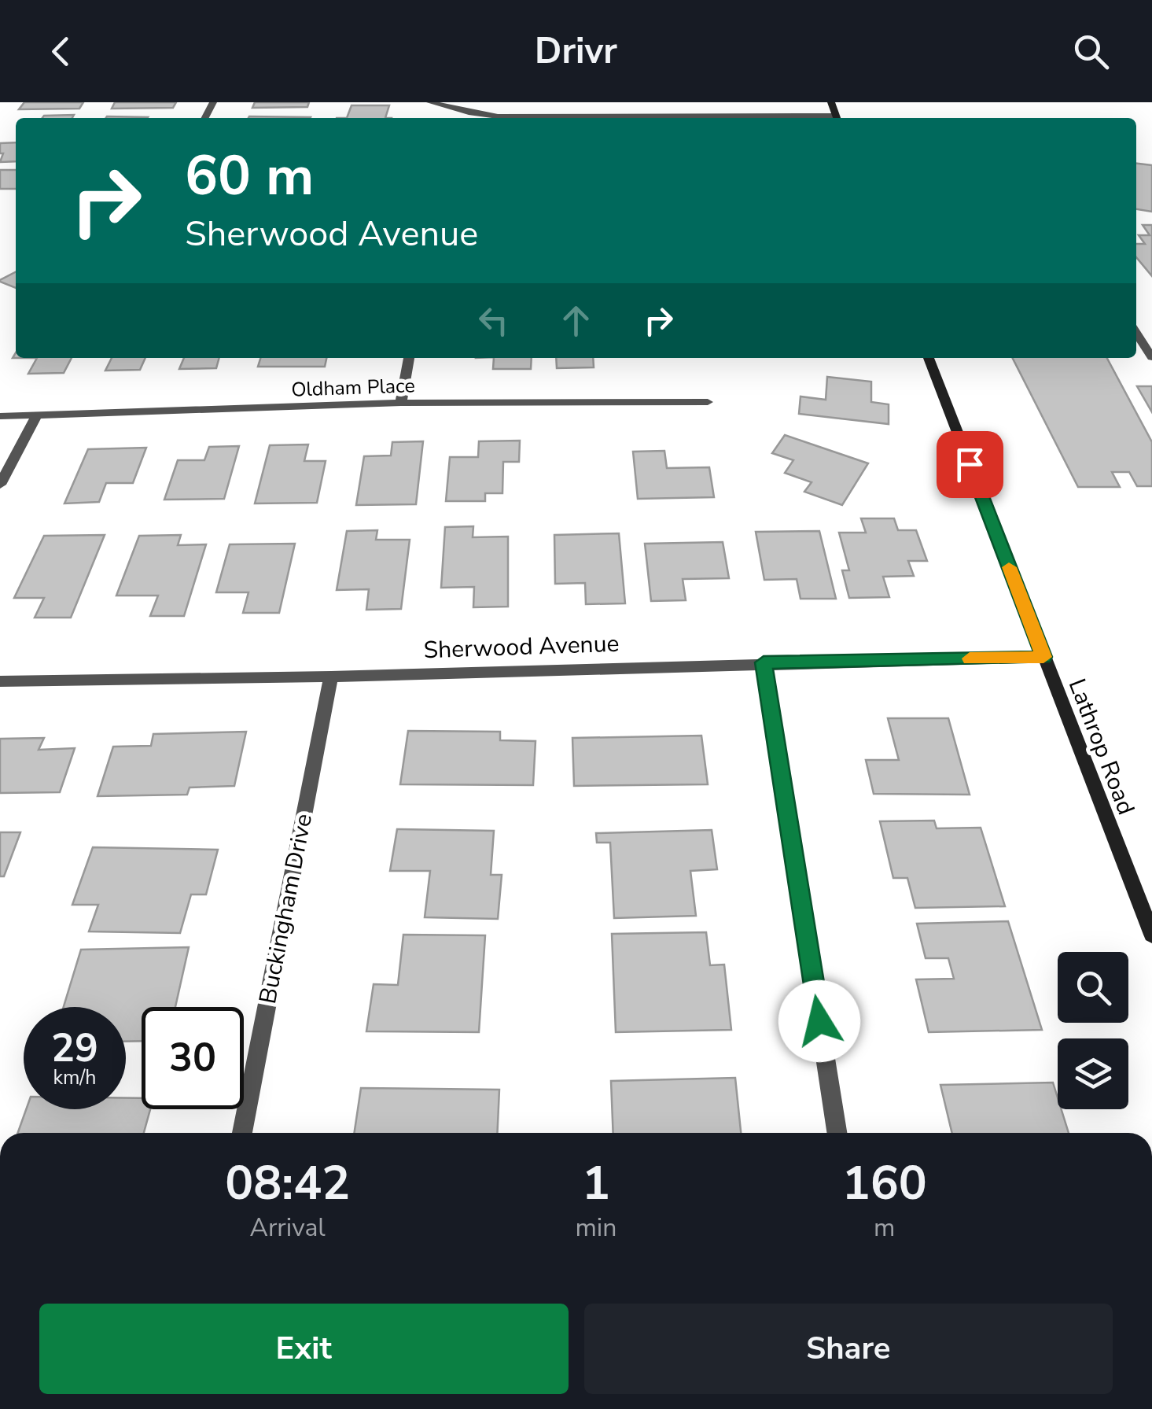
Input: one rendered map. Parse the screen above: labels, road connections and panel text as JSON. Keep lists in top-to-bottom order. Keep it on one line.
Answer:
{"streets":{"main road":["Lathrop Road"],"street":["Oldham Place","Sherwood Avenue","Buckingham Drive"]},"crossings":[["Sherwood Avenue","Lathrop Road"],["Sherwood Avenue","Buckingham Drive"]],"page":{"header":"Drivr","turn":["60 m","Sherwood Avenue"],"speed":"29 km/h","limit":"30","eta":["08:42","Arrival","1","min","160","m"],"buttons":["Exit","Share"]}}
